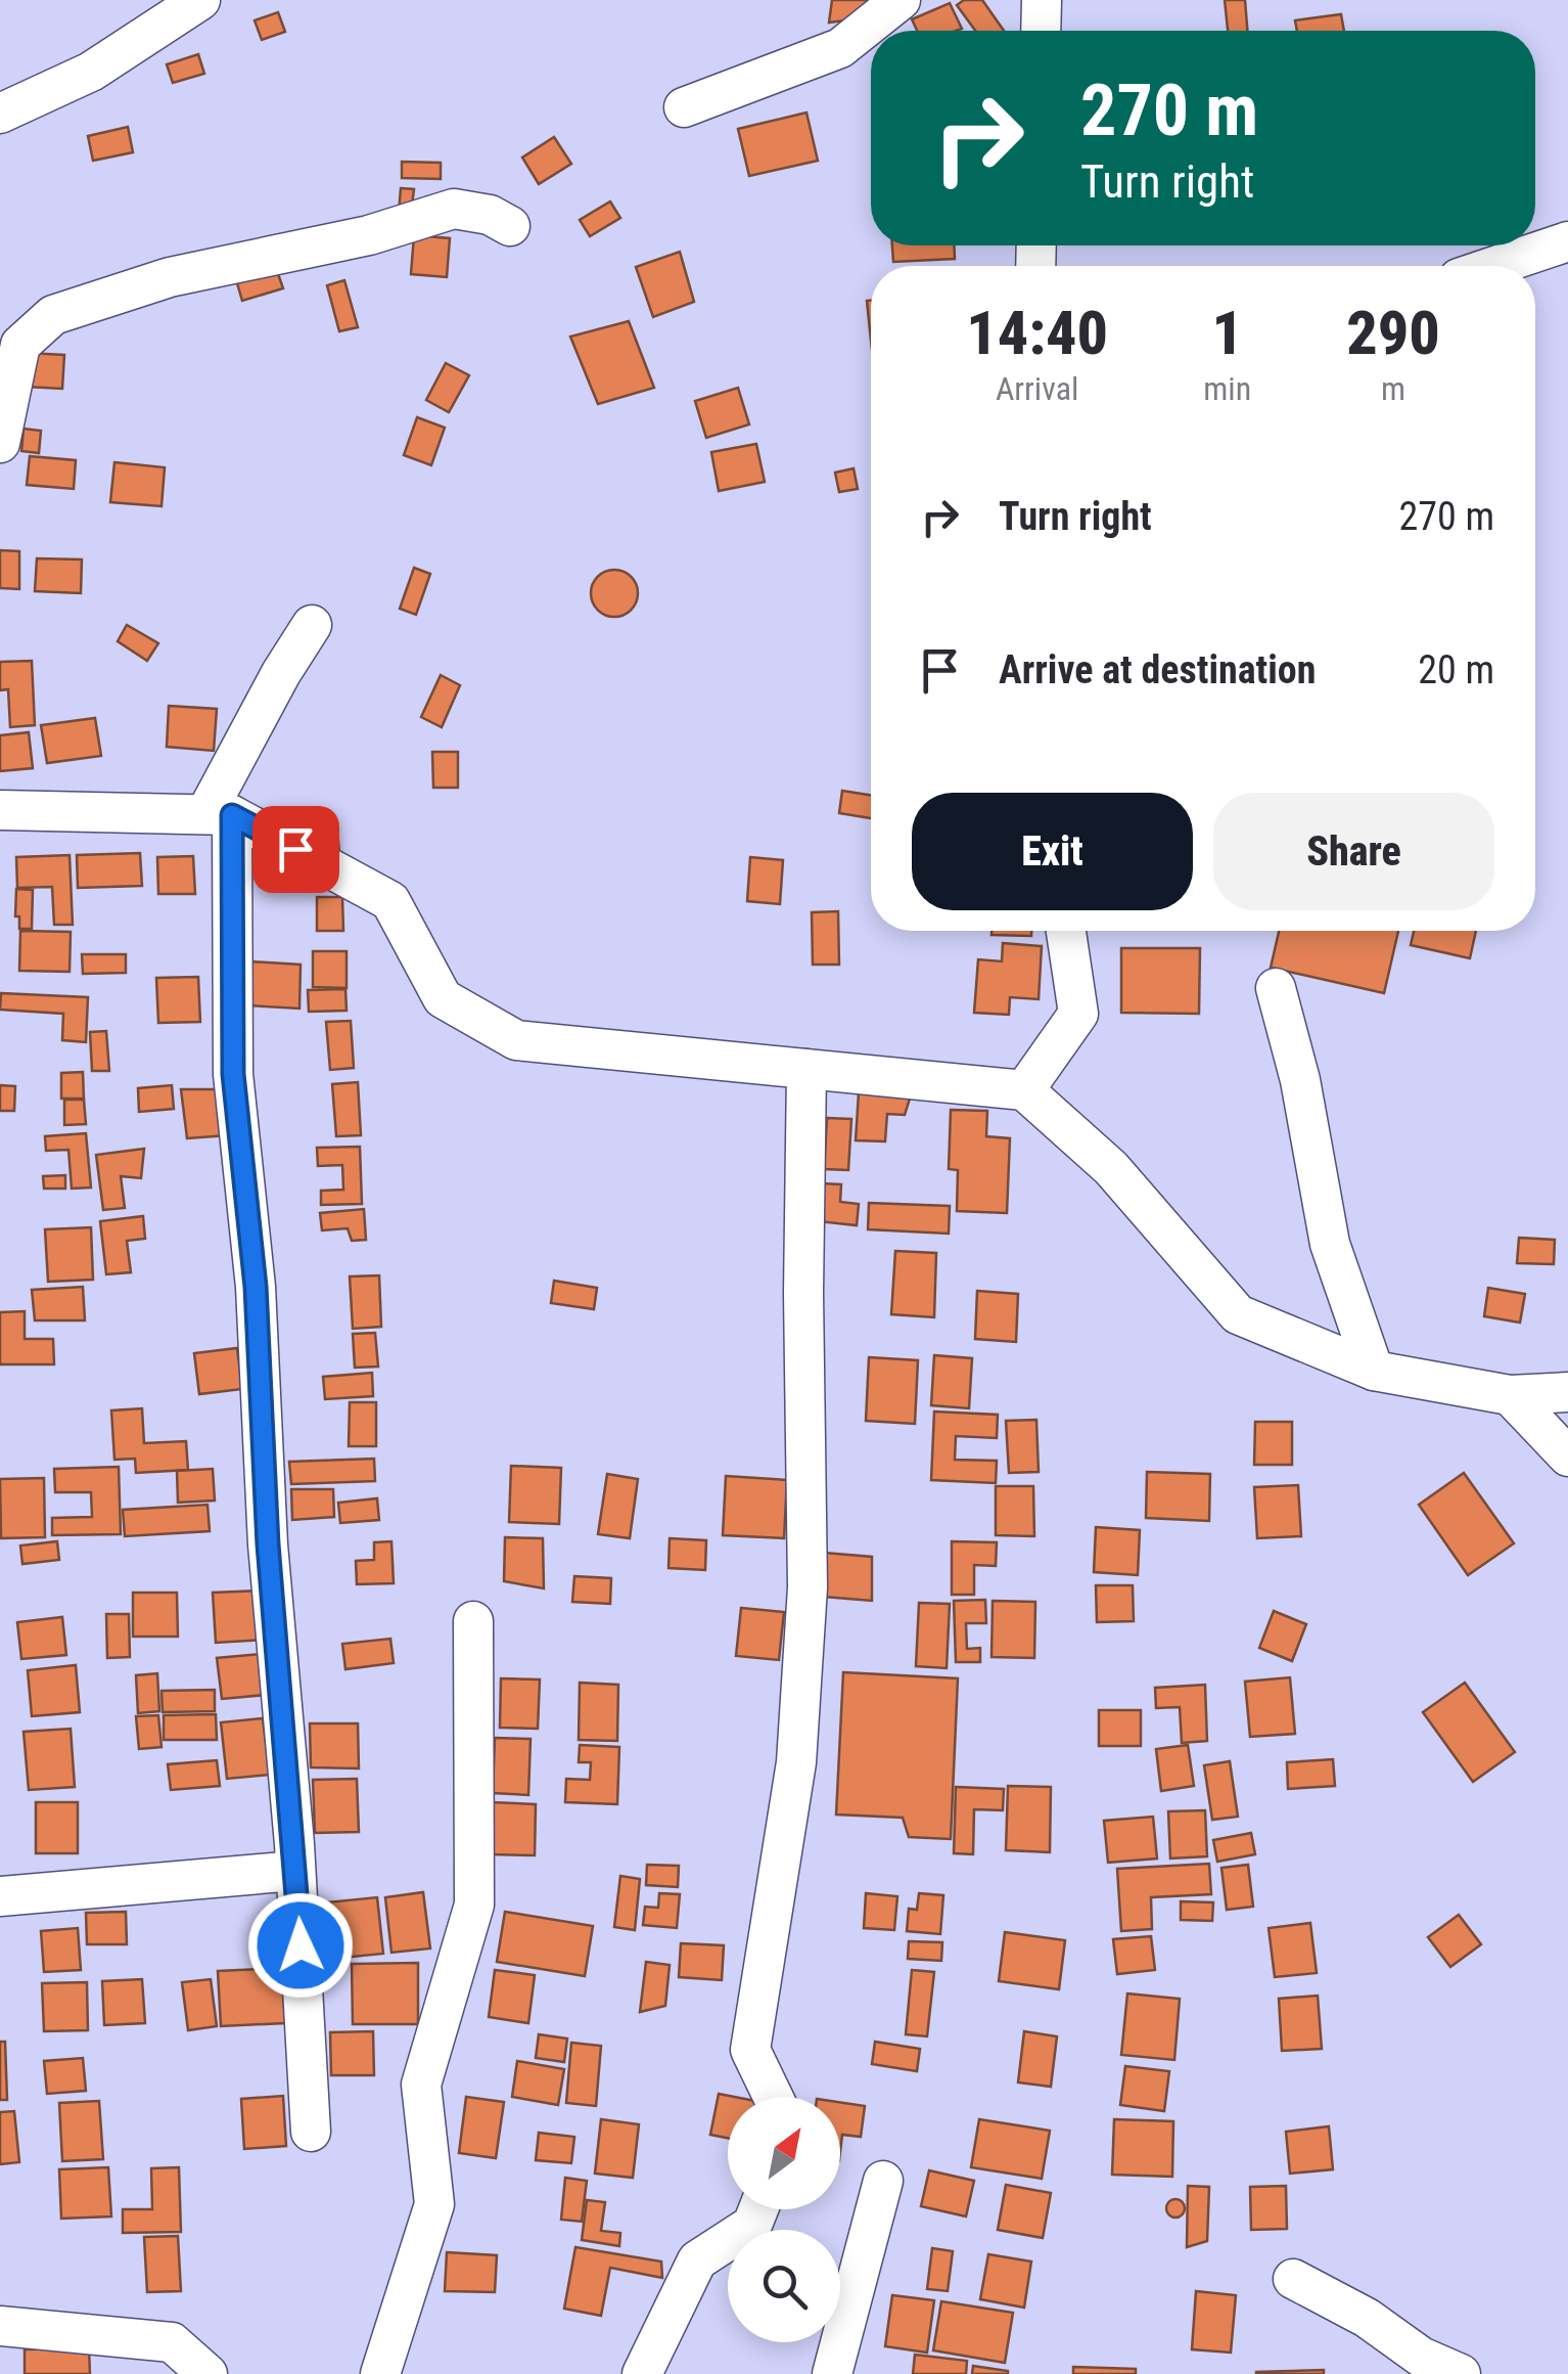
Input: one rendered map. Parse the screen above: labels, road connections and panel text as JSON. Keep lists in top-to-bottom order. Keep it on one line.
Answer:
{"north":"top right","page":{"turn":["270 m","Turn right"],"eta":["14:40","Arrival","1","min","290","m"],"list":[{"name":"Turn right","value":"270 m"},{"name":"Arrive at destination","value":"20 m"}],"buttons":["Exit","Share"]}}
